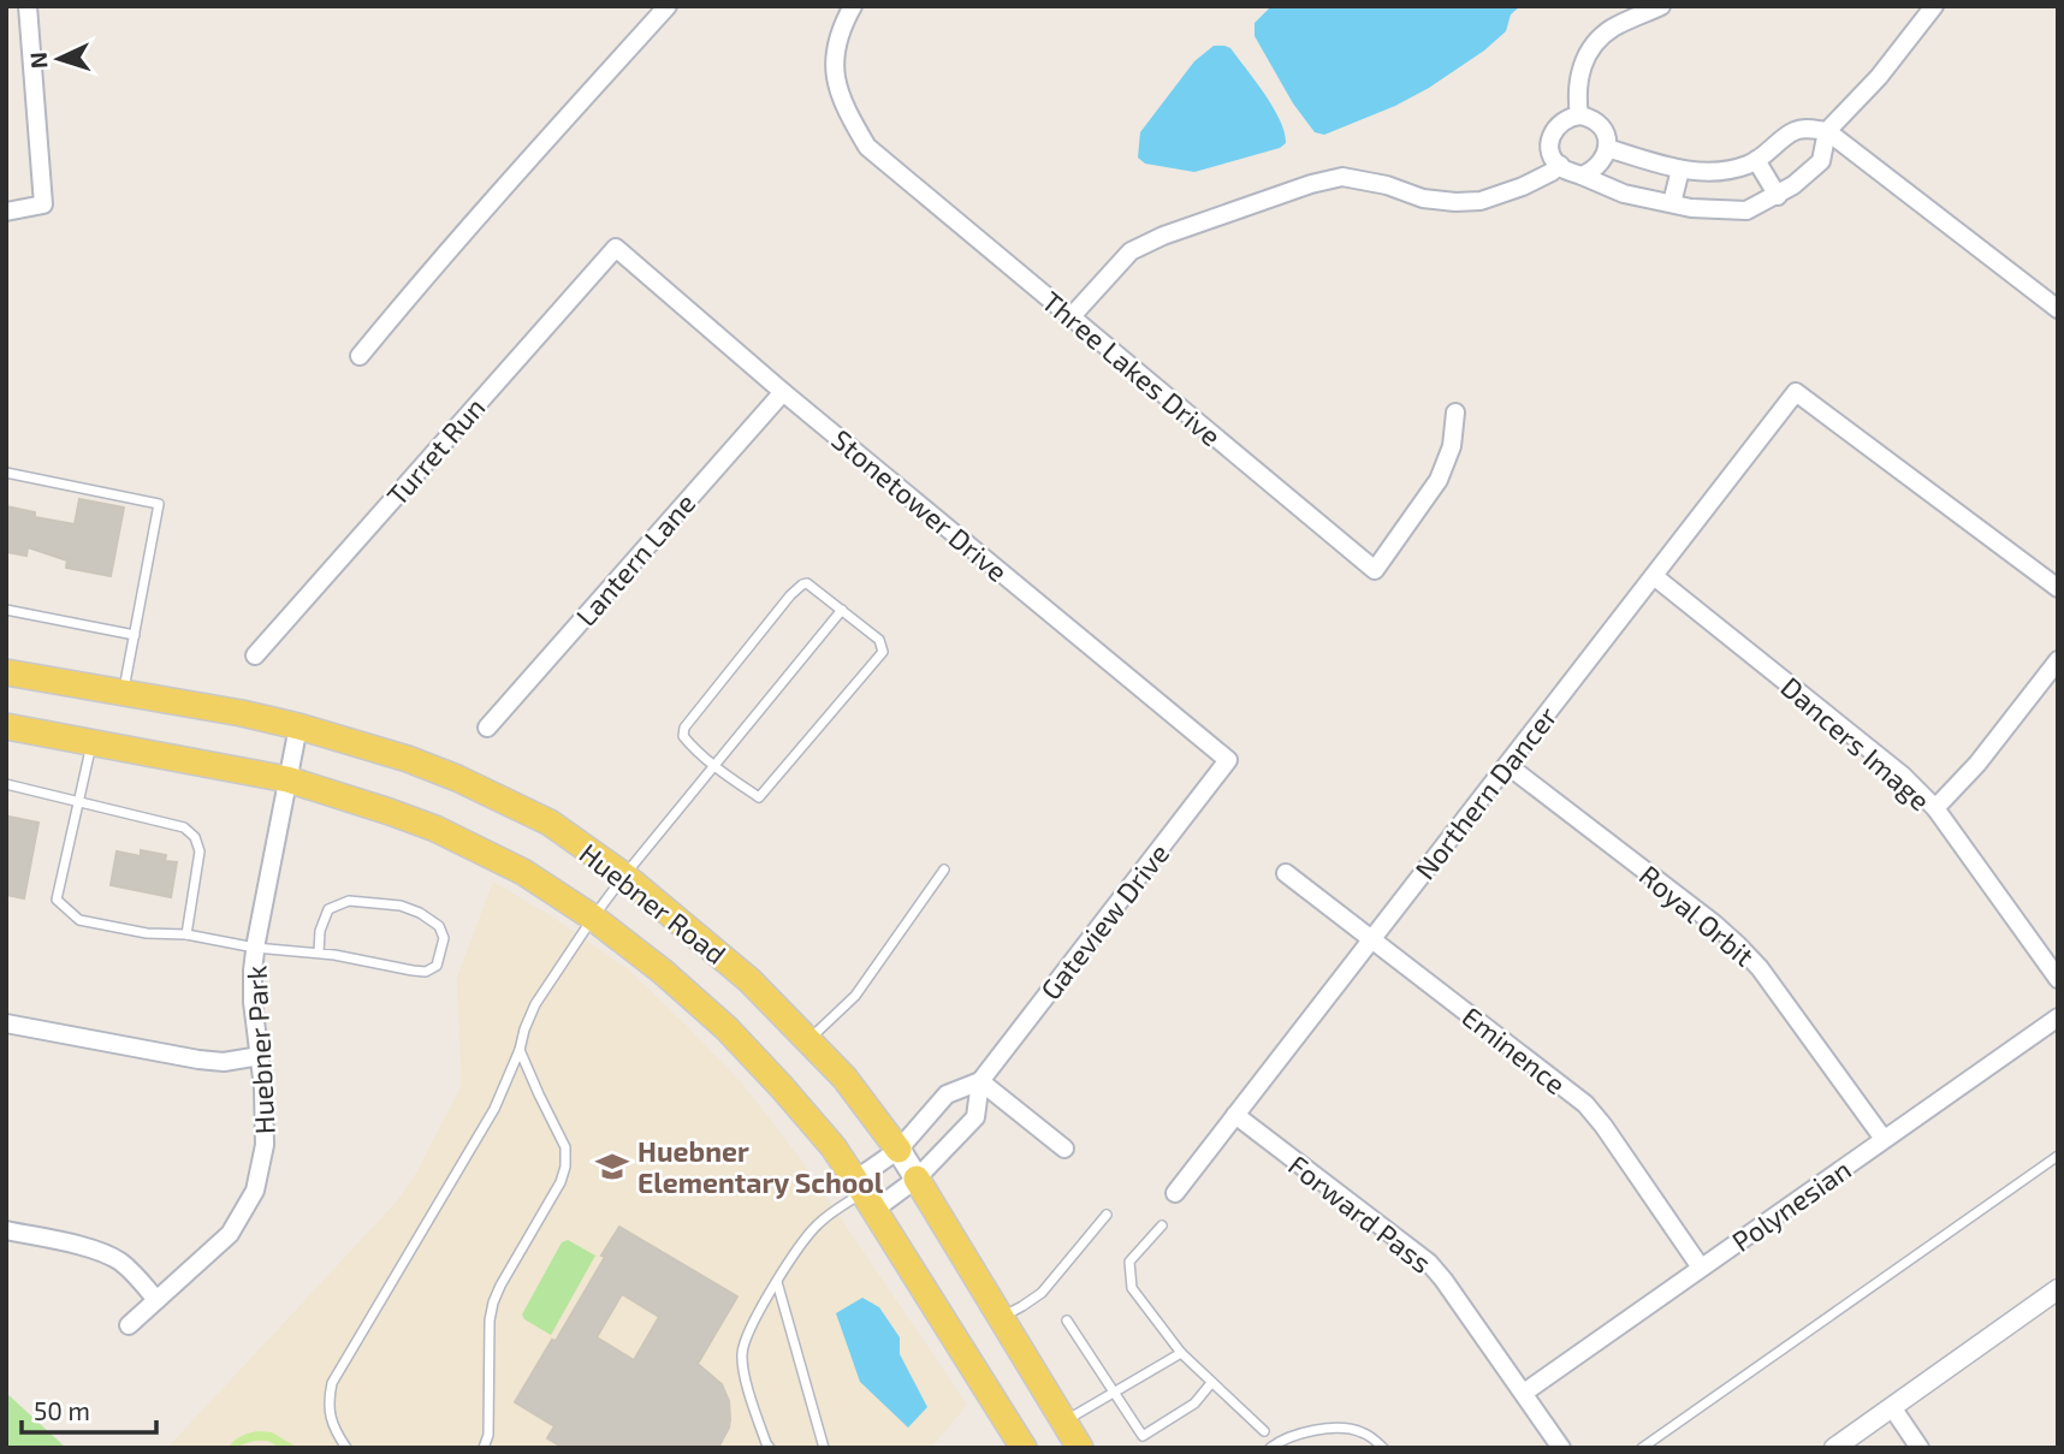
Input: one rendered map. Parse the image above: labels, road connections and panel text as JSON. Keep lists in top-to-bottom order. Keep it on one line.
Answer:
{"streets":{"main road":["Huebner Road"],"street":["Three Lakes Drive","Turret Run","Stonetower Drive","Lantern Lane","Dancers Image","Northern Dancer","Royal Orbit","Gateview Drive","Huebner Park","Eminence","Polynesian","Forward Pass"]},"crossings":[["Turret Run","Stonetower Drive"],["Stonetower Drive","Lantern Lane"],["Stonetower Drive","Gateview Drive"],["Dancers Image","Northern Dancer"],["Northern Dancer","Royal Orbit"],["Northern Dancer","Eminence"],["Northern Dancer","Forward Pass"],["Huebner Road","Gateview Drive"],["Huebner Road","Huebner Park"],["Royal Orbit","Polynesian"],["Eminence","Polynesian"],["Polynesian","Forward Pass"]],"places":{"school or university":["Huebner Elementary School"]},"scale_bar":"50 m","north":"left"}
